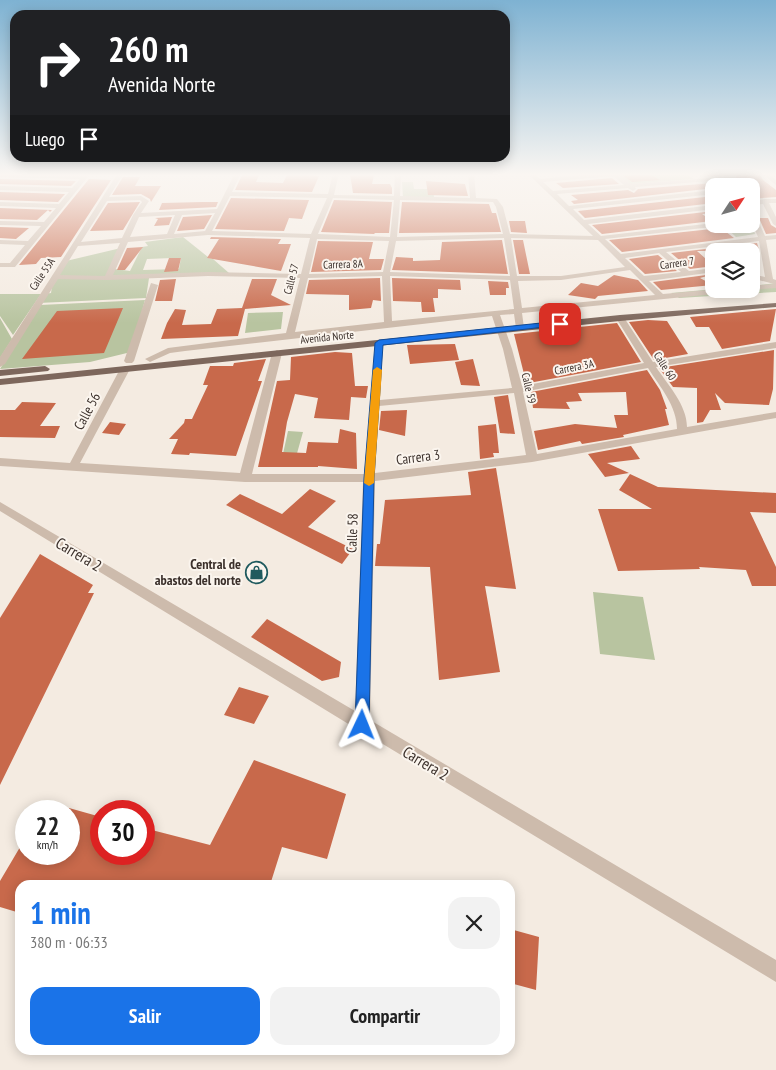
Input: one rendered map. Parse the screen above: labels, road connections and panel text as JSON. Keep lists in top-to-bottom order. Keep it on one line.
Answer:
{"streets":{"main road":["Avenida Norte"],"street":["Carrera 7","Carrera 8A","Calle 55A","Calle 57","Calle 60","Carrera 3A","Calle 59","Calle 56","Carrera 3","Calle 58","Carrera 2"]},"crossings":[["Carrera 8A","Calle 55A"],["Carrera 8A","Calle 57"],["Calle 57","Avenida Norte"],["Avenida Norte","Calle 60"],["Avenida Norte","Calle 59"],["Avenida Norte","Calle 56"],["Avenida Norte","Calle 58"],["Calle 60","Carrera 3A"],["Calle 60","Carrera 3"],["Carrera 3A","Calle 59"],["Carrera 3A","Calle 58"],["Calle 59","Carrera 3"],["Calle 56","Carrera 3"],["Carrera 3","Calle 58"],["Calle 58","Carrera 2"]],"places":{"shop":["Central de abastos del norte"]},"north":"top right","page":{"turn":["260 m","Avenida Norte"],"then":"Luego","speed":"22 km/h","limit":"30","heading":["1 min","380 m · 06:33"],"buttons":["Salir","Compartir"]}}
